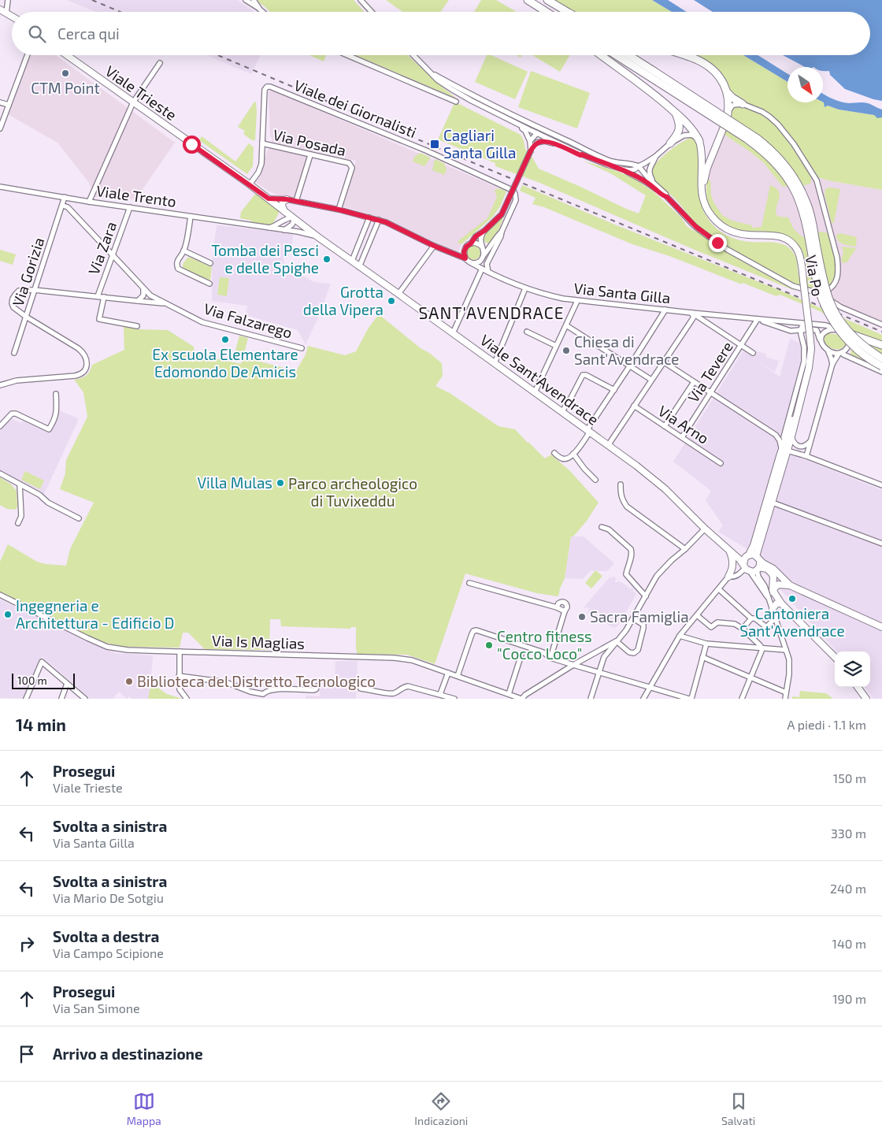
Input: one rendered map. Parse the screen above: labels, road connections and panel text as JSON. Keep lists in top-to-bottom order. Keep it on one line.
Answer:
{"streets":{"main road":["Viale Trieste","Via Po","Viale Sant'Avendrace"],"street":["Viale dei Giornalisti","Via Posada","Viale Trento","Via Zara","Via Gorizia","Via Santa Gilla","Via Falzarego","Via Tevere","Via Arno","Via Is Maglias"]},"crossings":[["Viale Trieste","Via Santa Gilla"],["Viale Trieste","Viale Sant'Avendrace"],["Viale dei Giornalisti","Via Posada"],["Viale dei Giornalisti","Via Santa Gilla"],["Via Posada","Via Santa Gilla"],["Viale Trento","Via Zara"],["Viale Trento","Via Gorizia"],["Viale Trento","Viale Sant'Avendrace"],["Via Zara","Via Falzarego"],["Via Gorizia","Via Falzarego"],["Via Po","Viale Sant'Avendrace"],["Via Santa Gilla","Via Tevere"],["Via Santa Gilla","Viale Sant'Avendrace"],["Via Tevere","Via Arno"]],"districts":["SANT'AVENDRACE"],"parks":["Parco archeologico di Tuvixeddu"],"places":{"other":["CTM Point","Tomba dei Pesci e delle Spighe","Grotta della Vipera","Ex scuola Elementare Edomondo De Amicis","Chiesa di Sant'Avendrace","Villa Mulas","Cantoniera Sant'Avendrace","Ingegneria e Architettura - Edificio D","Sacra Famiglia","Centro fitness \"Cocco Loco\"","Biblioteca del Distretto Tecnologico"],"transit":["Cagliari Santa Gilla"]},"scale_bar":"100 m","north":"bottom right","page":{"search":"Cerca qui","scale":"100 m","heading":["14 min","A piedi · 1.1 km"],"list":[["Prosegui","Viale Trieste","150 m"],["Svolta a sinistra","Via Santa Gilla","330 m"],["Svolta a sinistra","Via Mario De Sotgiu","240 m"],["Svolta a destra","Via Campo Scipione","140 m"],["Prosegui","Via San Simone","190 m"],"Arrivo a destinazione"],"nav":["Mappa","Indicazioni","Salvati"]}}
